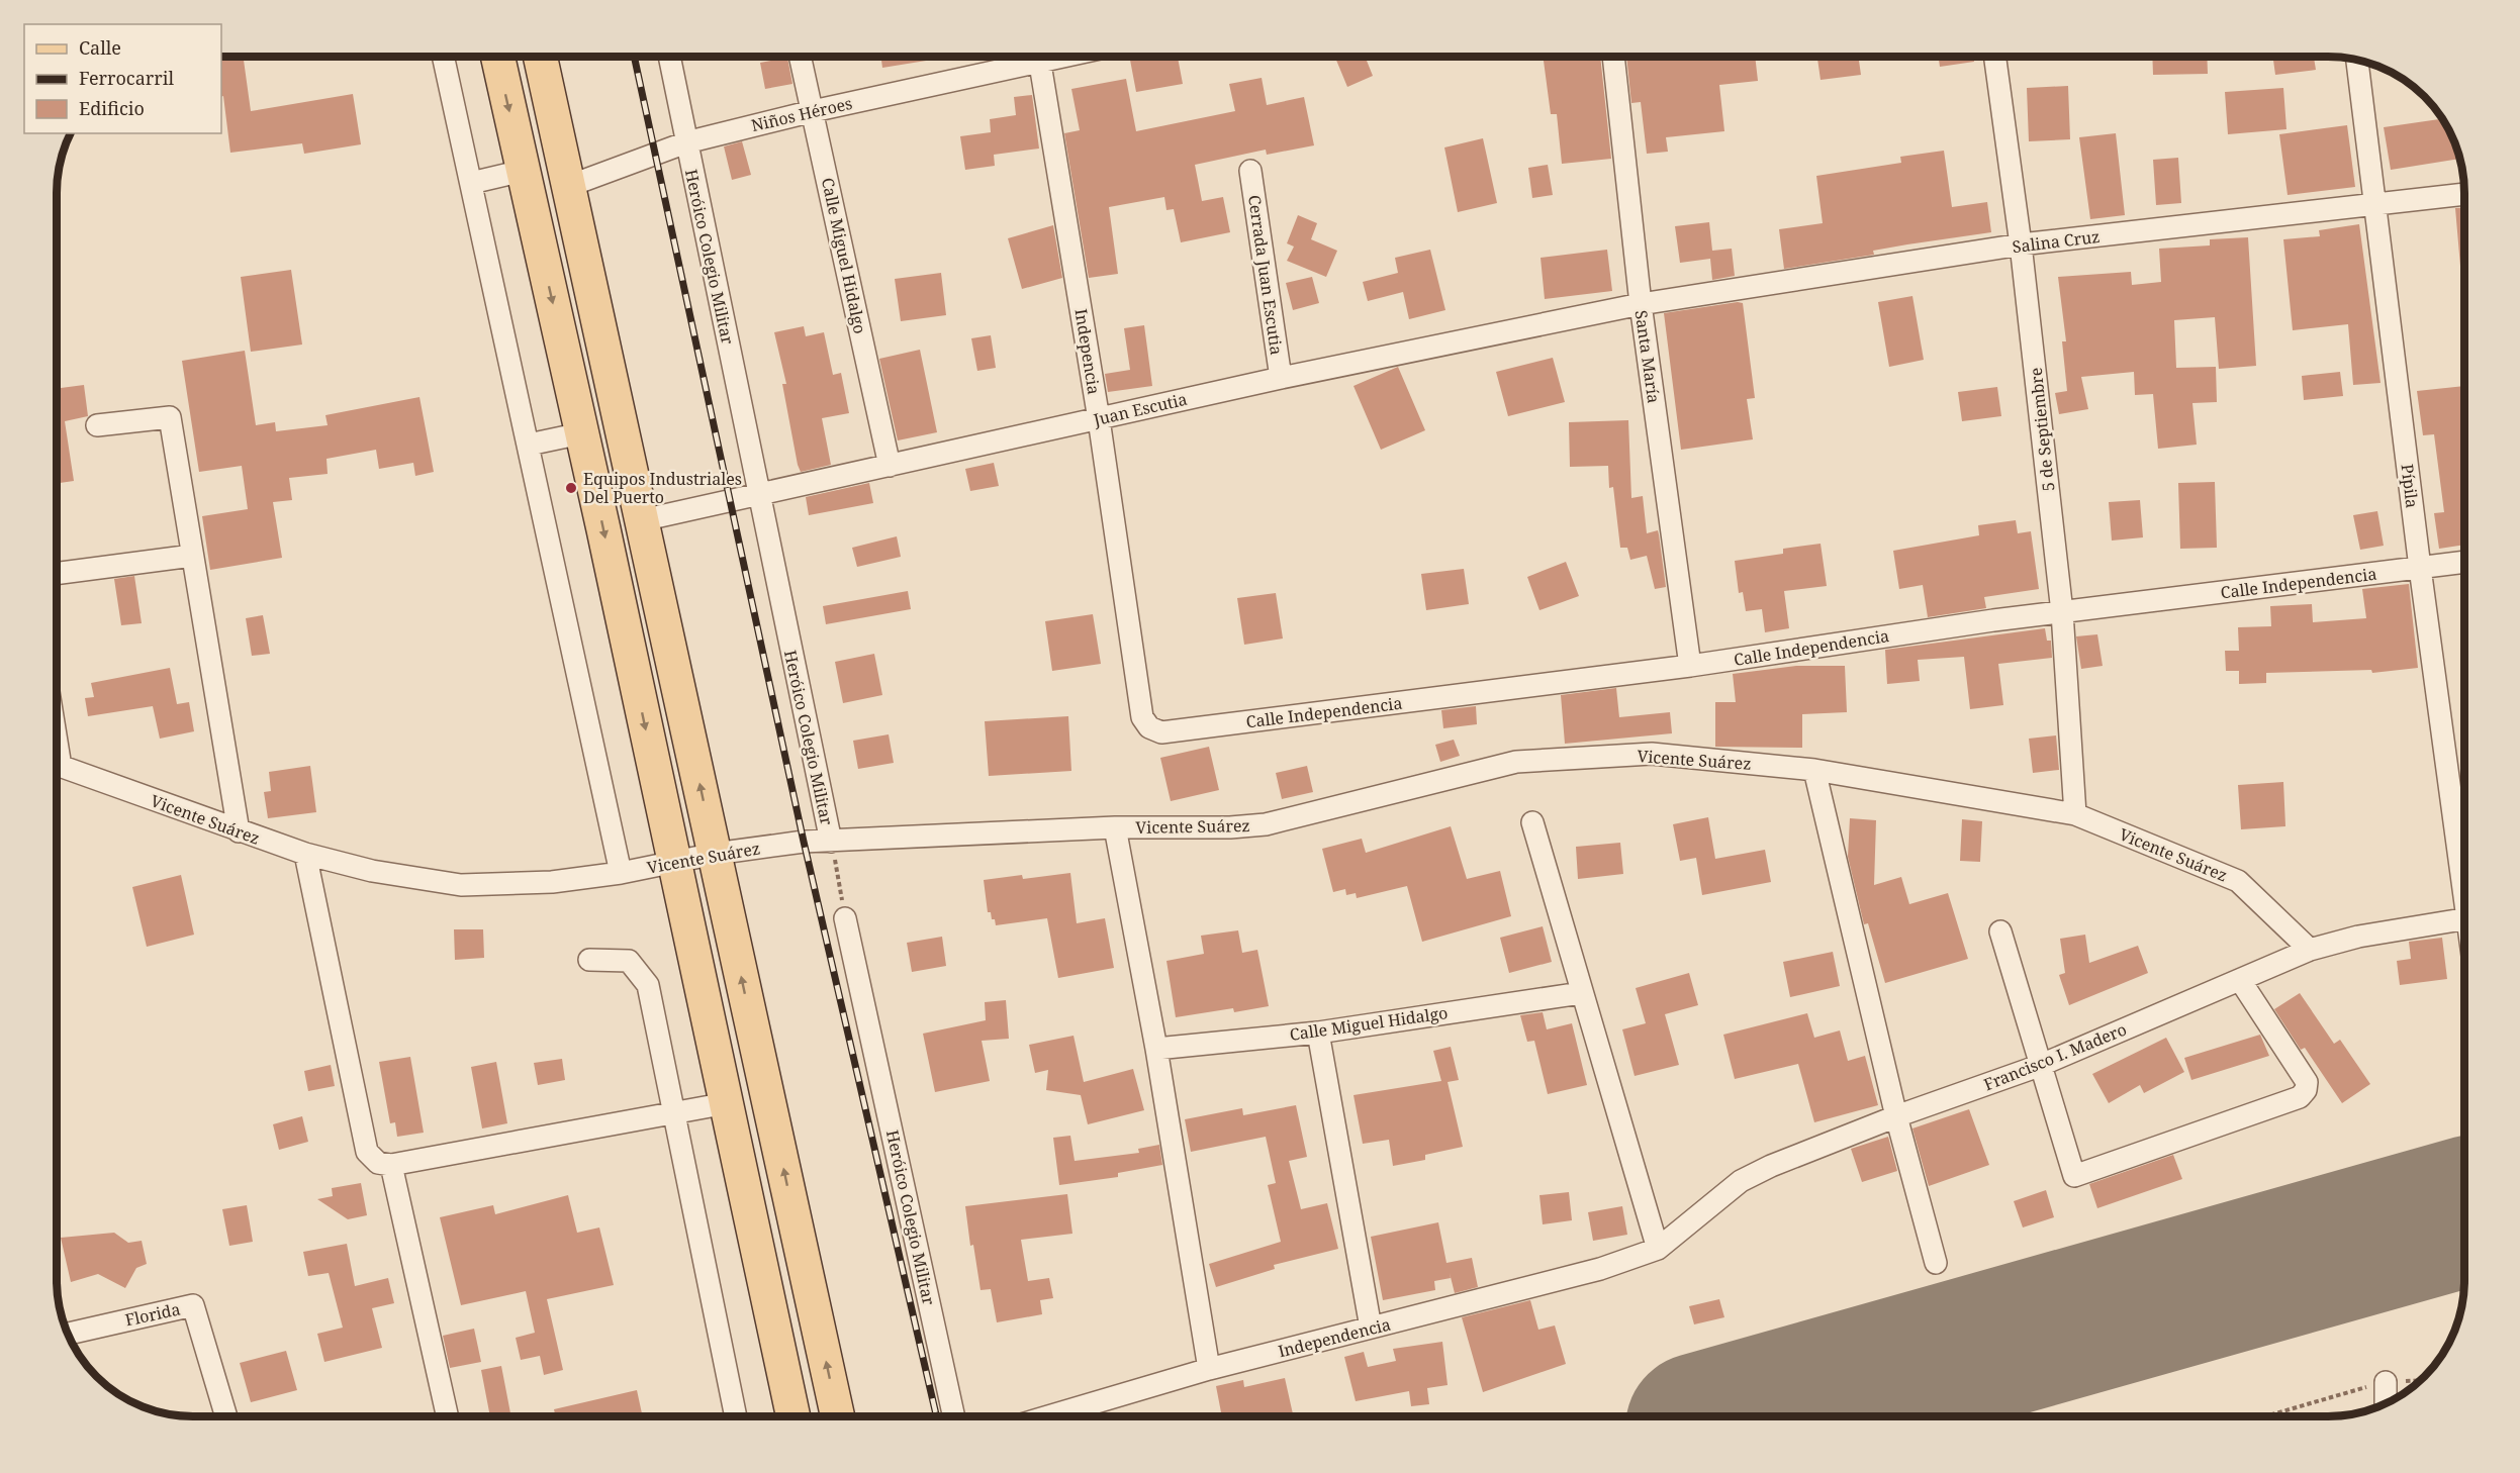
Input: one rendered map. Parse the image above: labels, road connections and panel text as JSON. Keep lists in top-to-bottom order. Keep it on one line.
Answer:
{"streets":{"street":["Niños Héroes","Salina Cruz","Calle Miguel Hidalgo","Heróico Colegio Militar","Cerrada Juan Escutia","Indepencia","Santa María","Juan Escutia","5 de Septiembre","Pípila","Calle Independencia","Vicente Suárez","Francisco I. Madero","Florida","Independencia"]},"crossings":[["Niños Héroes","Calle Miguel Hidalgo"],["Niños Héroes","Heróico Colegio Militar"],["Salina Cruz","Santa María"],["Salina Cruz","Juan Escutia"],["Salina Cruz","5 de Septiembre"],["Salina Cruz","Pípila"],["Calle Miguel Hidalgo","Juan Escutia"],["Heróico Colegio Militar","Juan Escutia"],["Heróico Colegio Militar","Vicente Suárez"],["Cerrada Juan Escutia","Juan Escutia"],["Indepencia","Juan Escutia"],["Indepencia","Calle Independencia"],["Santa María","Juan Escutia"],["Santa María","Calle Independencia"],["5 de Septiembre","Calle Independencia"],["5 de Septiembre","Vicente Suárez"],["Pípila","Calle Independencia"],["Vicente Suárez","Francisco I. Madero"],["Francisco I. Madero","Independencia"]],"places":["Equipos Industriales Del Puerto"],"legend":["Calle","Ferrocarril","Edificio"]}
